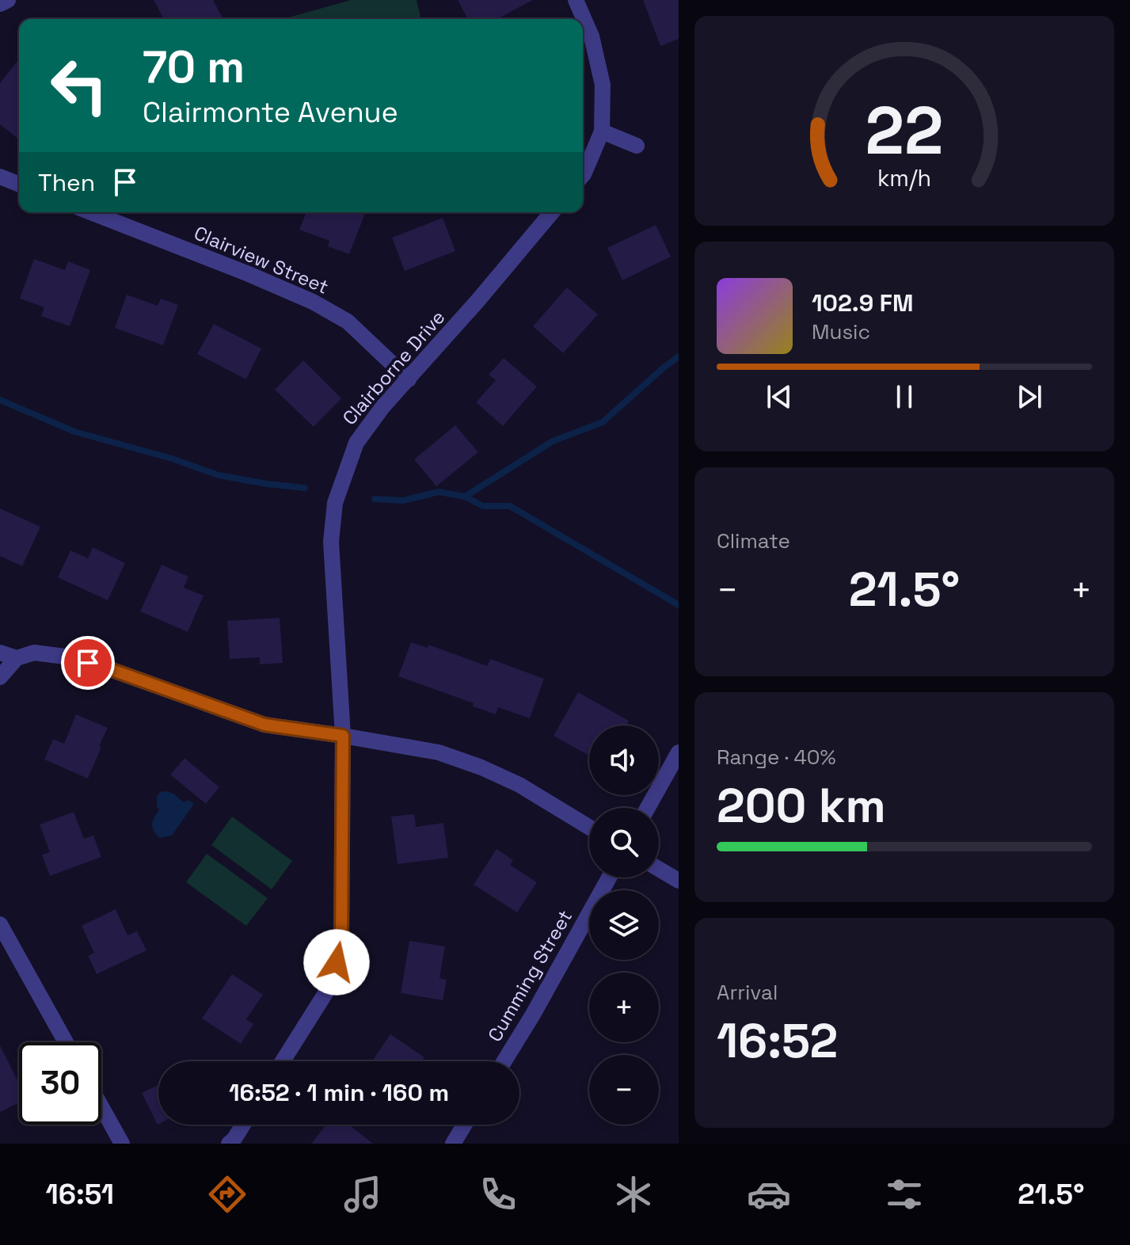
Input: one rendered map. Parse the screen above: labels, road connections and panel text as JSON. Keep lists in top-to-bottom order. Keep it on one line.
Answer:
{"streets":{"street":["Clairview Street","Clairborne Drive","Cumming Street"]},"crossings":[["Clairview Street","Clairborne Drive"]],"page":{"turn":["70 m","Clairmonte Avenue"],"then":"Then","song":["102.9 FM","Music"],"tile":["Climate",["Range · 40%","200 km"],["Arrival","16:52"]],"heat":["−","21.5°","+"],"map_buttons":["+","−"],"limit":"30","trip":"16:52 · 1 min · 160 m","tabs":["16:51","21.5°"],"gauge":["22","km/h"]}}
